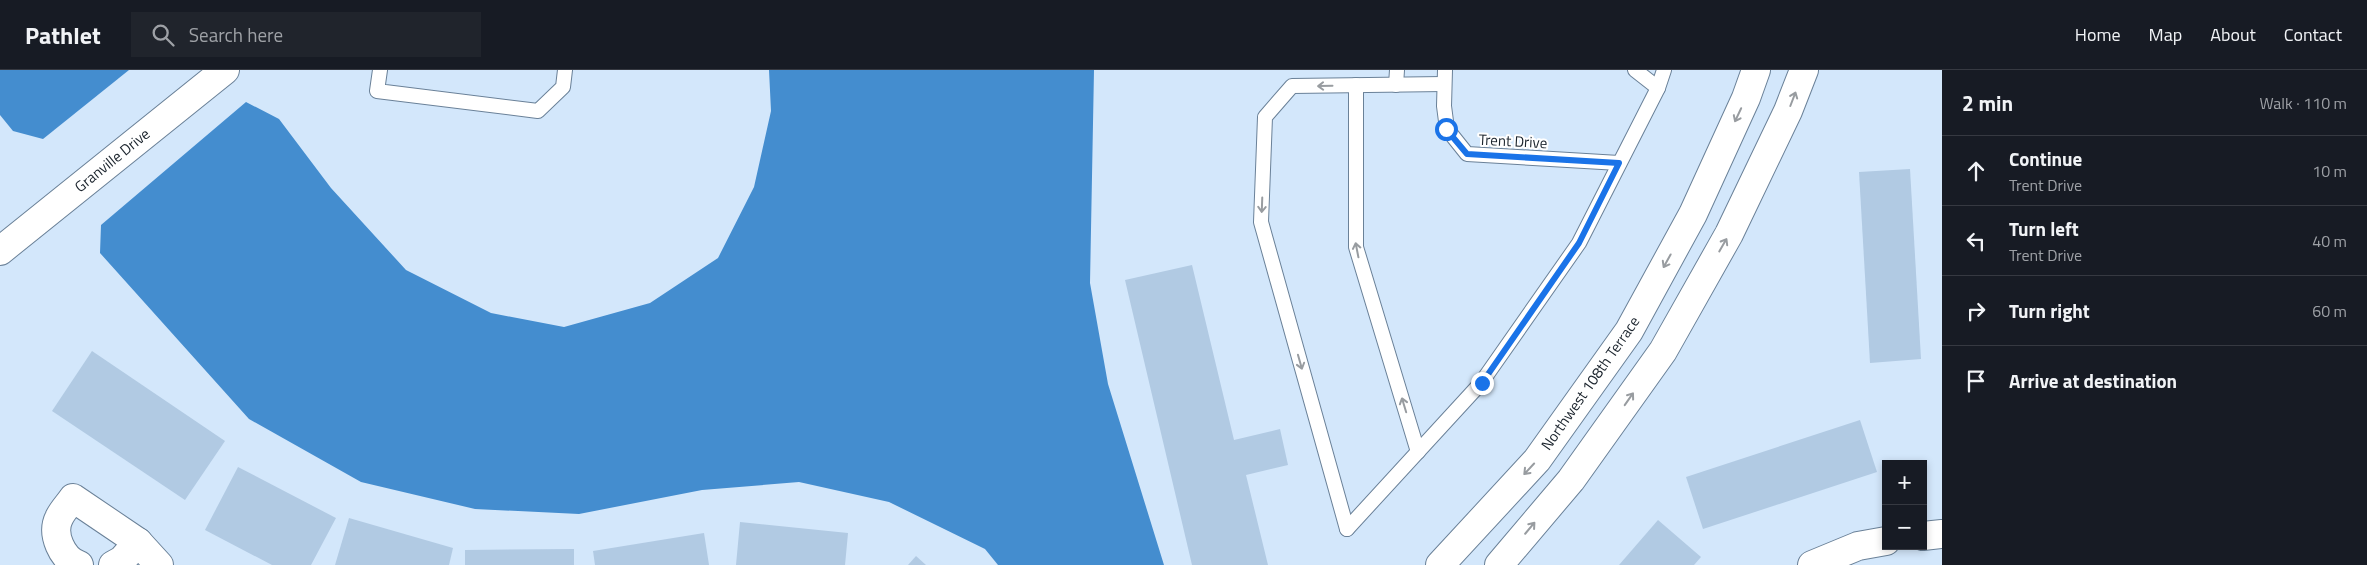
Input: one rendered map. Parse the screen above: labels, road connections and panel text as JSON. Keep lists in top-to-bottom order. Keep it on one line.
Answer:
{"streets":{"street":["Granville Drive","Northwest 108th Terrace"],"lane":["Trent Drive"]},"page":{"header":"Pathlet","search":"Search here","nav":["Home","Map","About","Contact"],"heading":["2 min","Walk · 110 m"],"list":[["Continue","Trent Drive","10 m"],["Turn left","Trent Drive","40 m"],["Turn right","60 m"],"Arrive at destination"],"map_buttons":["+","−"]}}
